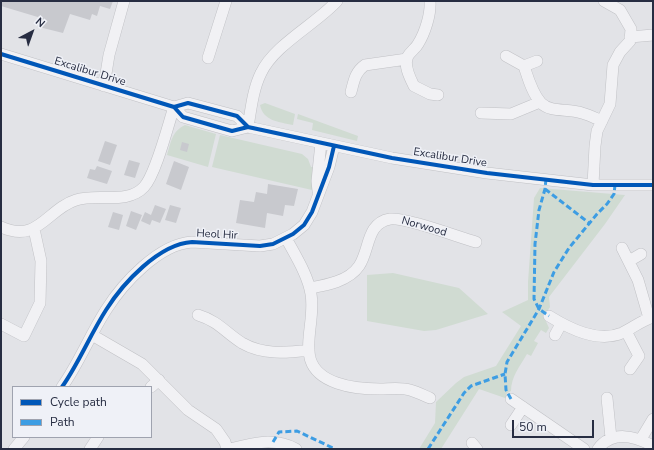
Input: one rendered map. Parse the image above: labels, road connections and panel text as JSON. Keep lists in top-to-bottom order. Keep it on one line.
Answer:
{"streets":{"street":["Excalibur Drive","Norwood","Heol Hir"]},"crossings":[["Excalibur Drive","Heol Hir"]],"legend":["Cycle path","Path"],"scale_bar":"50 m","north":"top right"}
